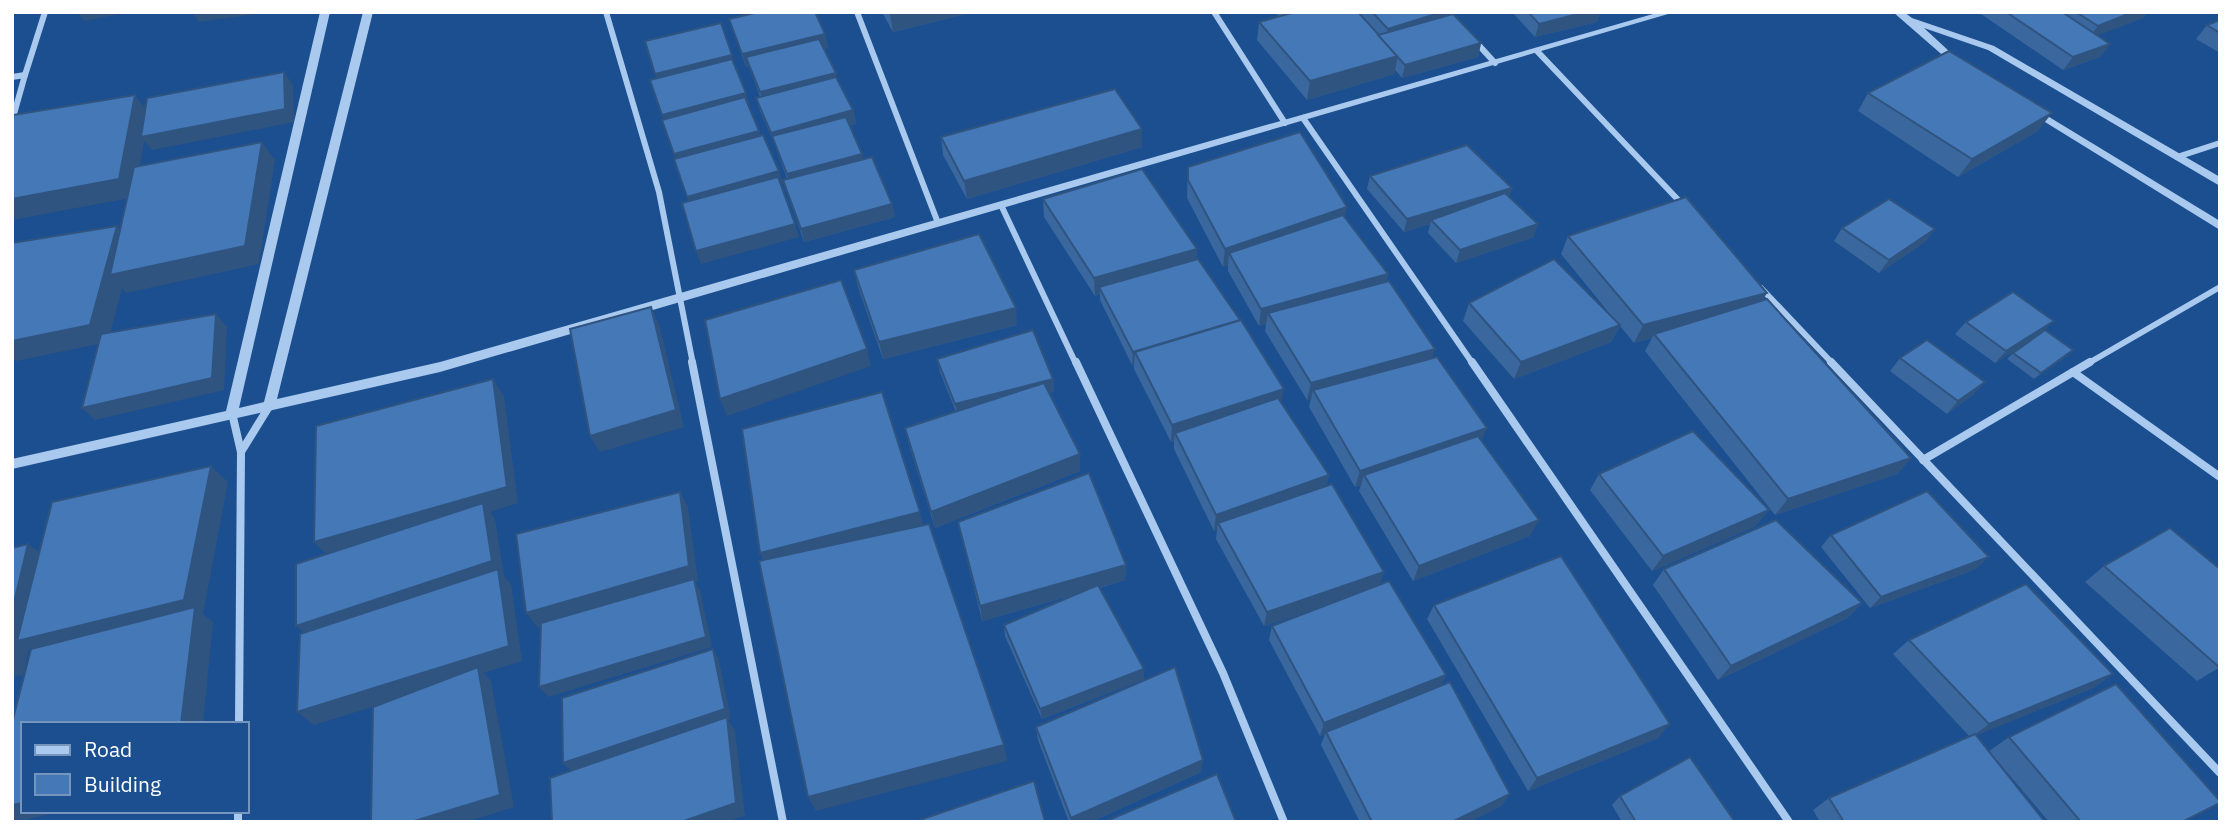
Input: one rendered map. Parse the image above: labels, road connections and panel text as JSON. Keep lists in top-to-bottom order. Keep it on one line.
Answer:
{"legend":["Road","Building"]}
